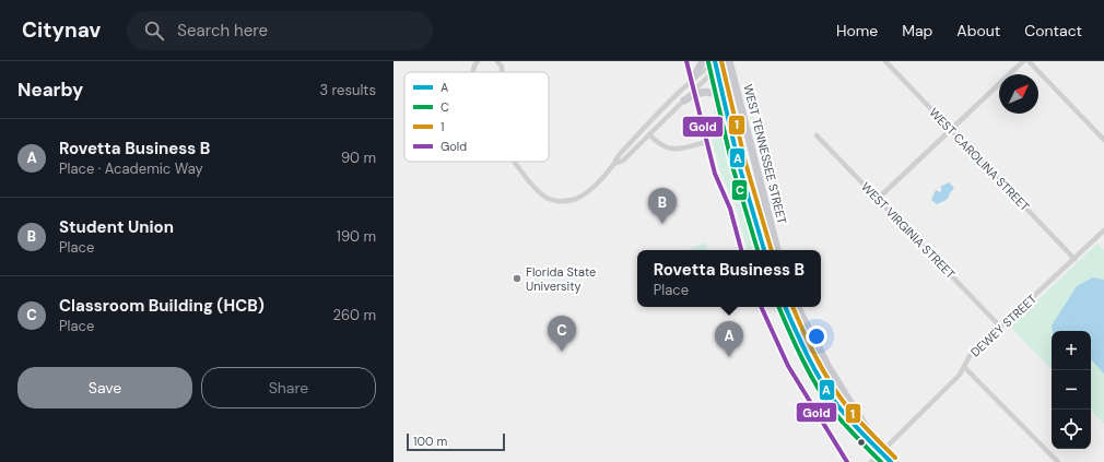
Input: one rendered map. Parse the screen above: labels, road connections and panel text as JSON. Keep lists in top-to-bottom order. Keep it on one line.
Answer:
{"streets":{"main road":["WEST TENNESSEE STREET"],"street":["WEST CAROLINA STREET","WEST VIRGINIA STREET","DEWEY STREET"]},"crossings":[["WEST CAROLINA STREET","DEWEY STREET"],["WEST VIRGINIA STREET","DEWEY STREET"]],"places":["Florida State University"],"lines":["transit line A","transit line 1","transit line Gold","transit line C"],"legend":["A","C","1","Gold"],"scale_bar":"100 m","north":"top right","page":{"header":"Citynav","search":"Search here","nav":["Home","Map","About","Contact"],"heading":["Nearby","3 results"],"list":[{"mark":"A","name":"Rovetta Business B","note":"Place · Academic Way","value":"90 m"},{"mark":"B","name":"Student Union","note":"Place","value":"190 m"},{"mark":"C","name":"Classroom Building (HCB)","note":"Place","value":"260 m"}],"pins":["B","C","A"],"popup":["Rovetta Business B","Place"],"map_buttons":["+","−"],"buttons":["Save","Share"],"scale":"100 m"}}
